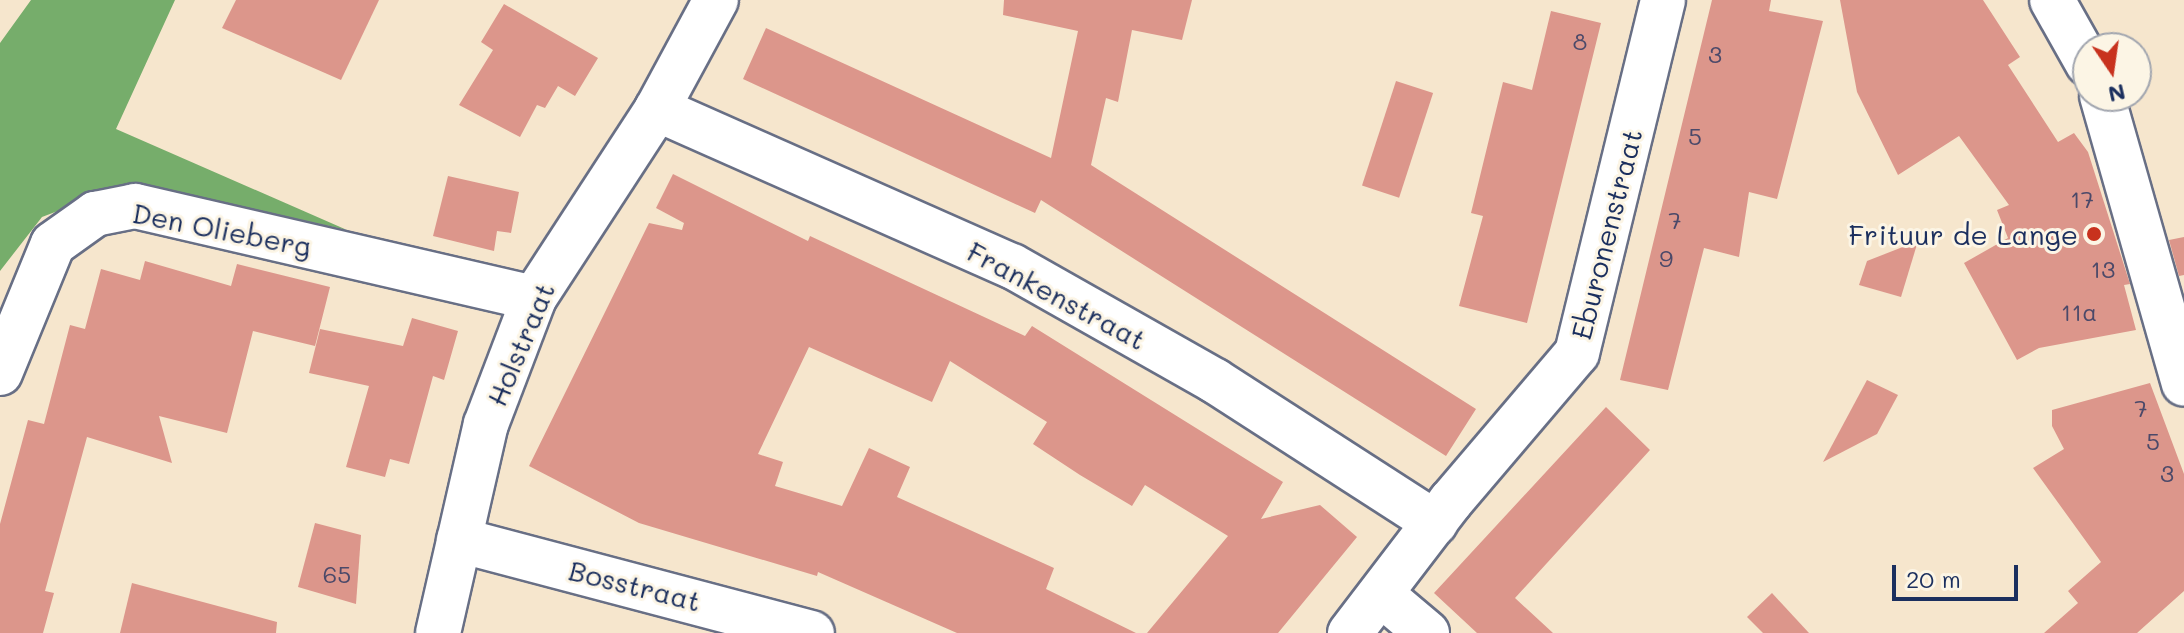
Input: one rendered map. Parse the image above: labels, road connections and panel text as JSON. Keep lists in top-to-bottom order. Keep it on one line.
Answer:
{"streets":{"street":["Den Olieberg","Eburonenstraat","Frankenstraat","Holstraat","Bosstraat"]},"crossings":[["Den Olieberg","Holstraat"],["Eburonenstraat","Frankenstraat"],["Frankenstraat","Holstraat"],["Holstraat","Bosstraat"]],"places":["Frituur de Lange"],"house_numbers":["8","3","5","17","7","9","13","11a","7","5","3","65"],"scale_bar":"20 m","north":"bottom"}
